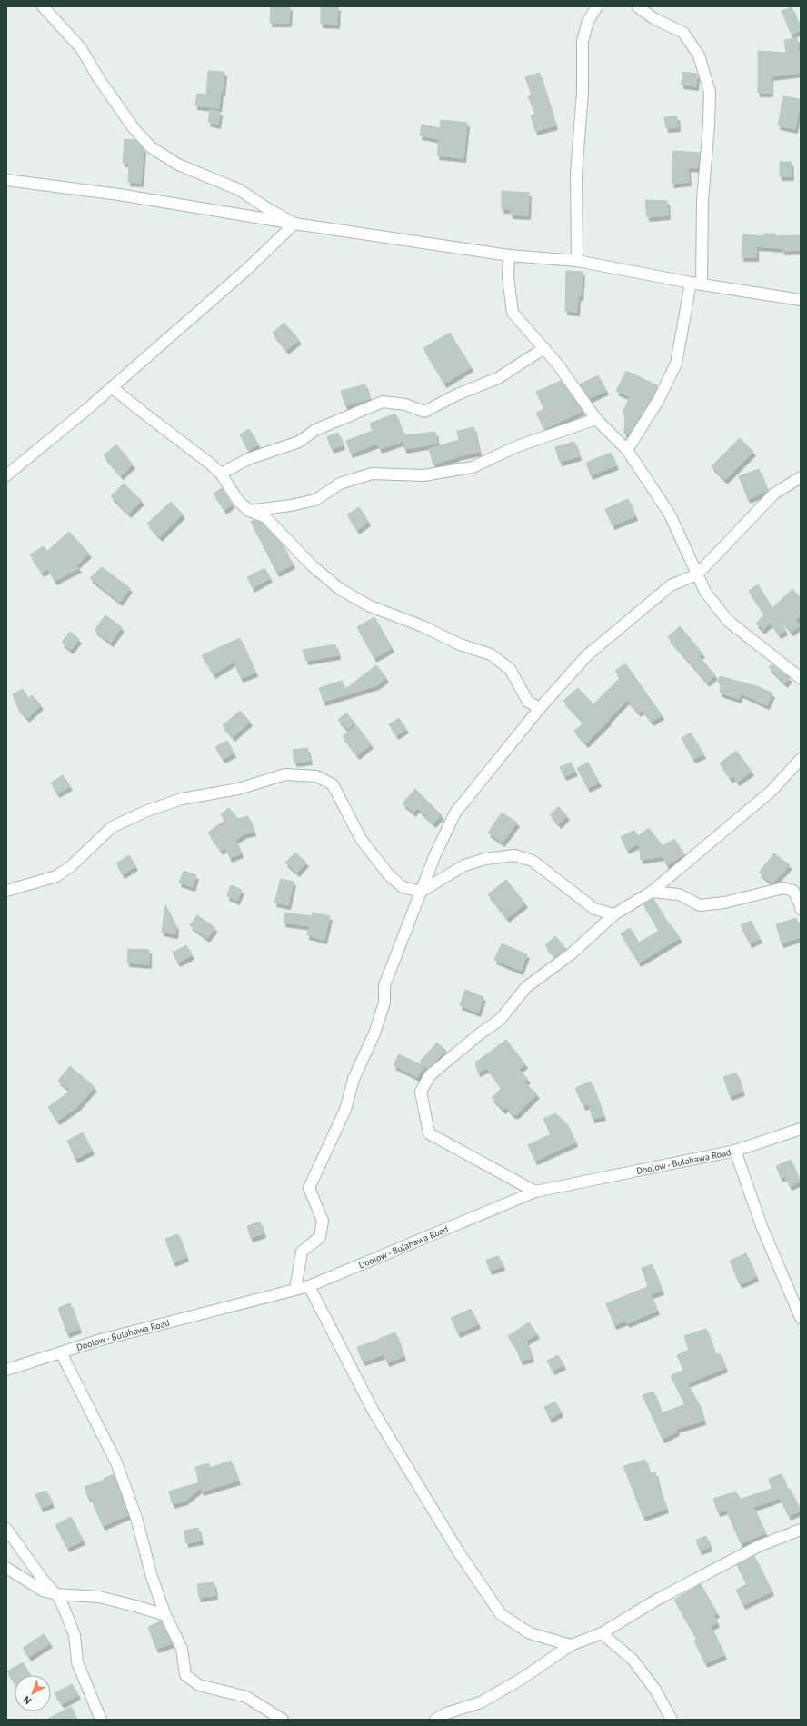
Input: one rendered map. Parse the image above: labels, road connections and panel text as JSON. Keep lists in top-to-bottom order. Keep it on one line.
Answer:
{"streets":{"street":["Doolow - Bulahawa Road"]},"north":"bottom left"}
